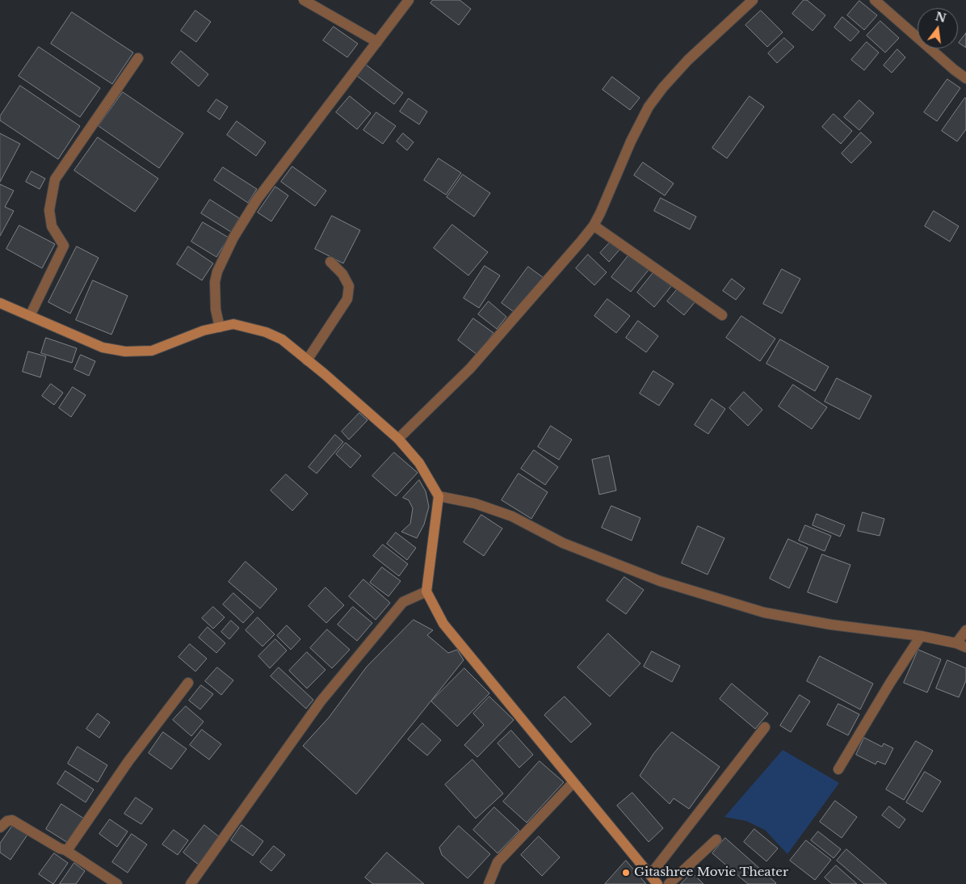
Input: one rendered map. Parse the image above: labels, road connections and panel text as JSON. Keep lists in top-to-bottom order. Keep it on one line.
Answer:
{"places":["Gitashree Movie Theater"],"north":"top"}
